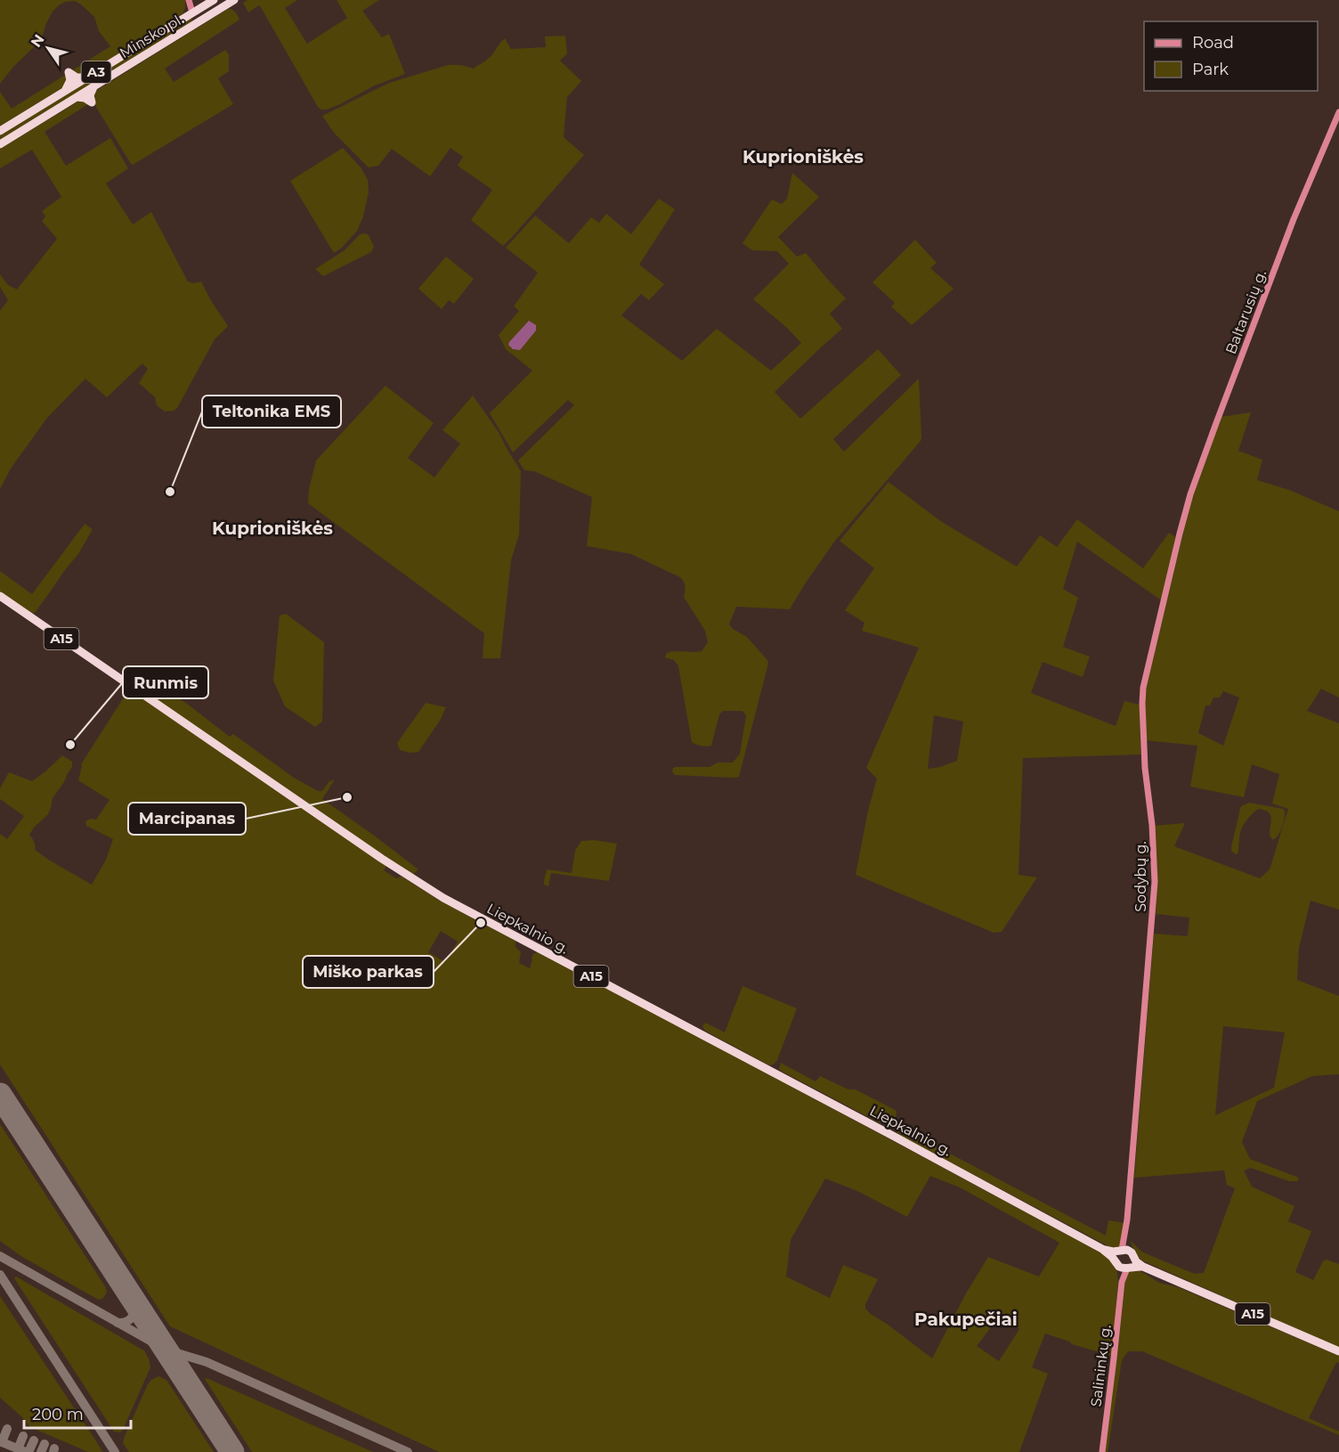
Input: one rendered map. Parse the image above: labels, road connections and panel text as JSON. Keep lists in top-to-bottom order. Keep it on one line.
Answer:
{"streets":{"highway":["Minsko pl.","A3","A15","Liepkalnio g."],"main road":["Baltarusių g.","Sodybų g.","Salininkų g."]},"crossings":[["Baltarusių g.","Sodybų g."],["A15","Sodybų g."],["A15","Liepkalnio g."],["A15","Salininkų g."],["Sodybų g.","Liepkalnio g."],["Sodybų g.","Salininkų g."],["Liepkalnio g.","Salininkų g."]],"districts":["Kuprioniškės","Kuprioniškės","Pakupečiai"],"places":["Teltonika EMS","Runmis","Marcipanas","Miško parkas"],"legend":["Road","Park"],"scale_bar":"200 m","north":"top left"}
